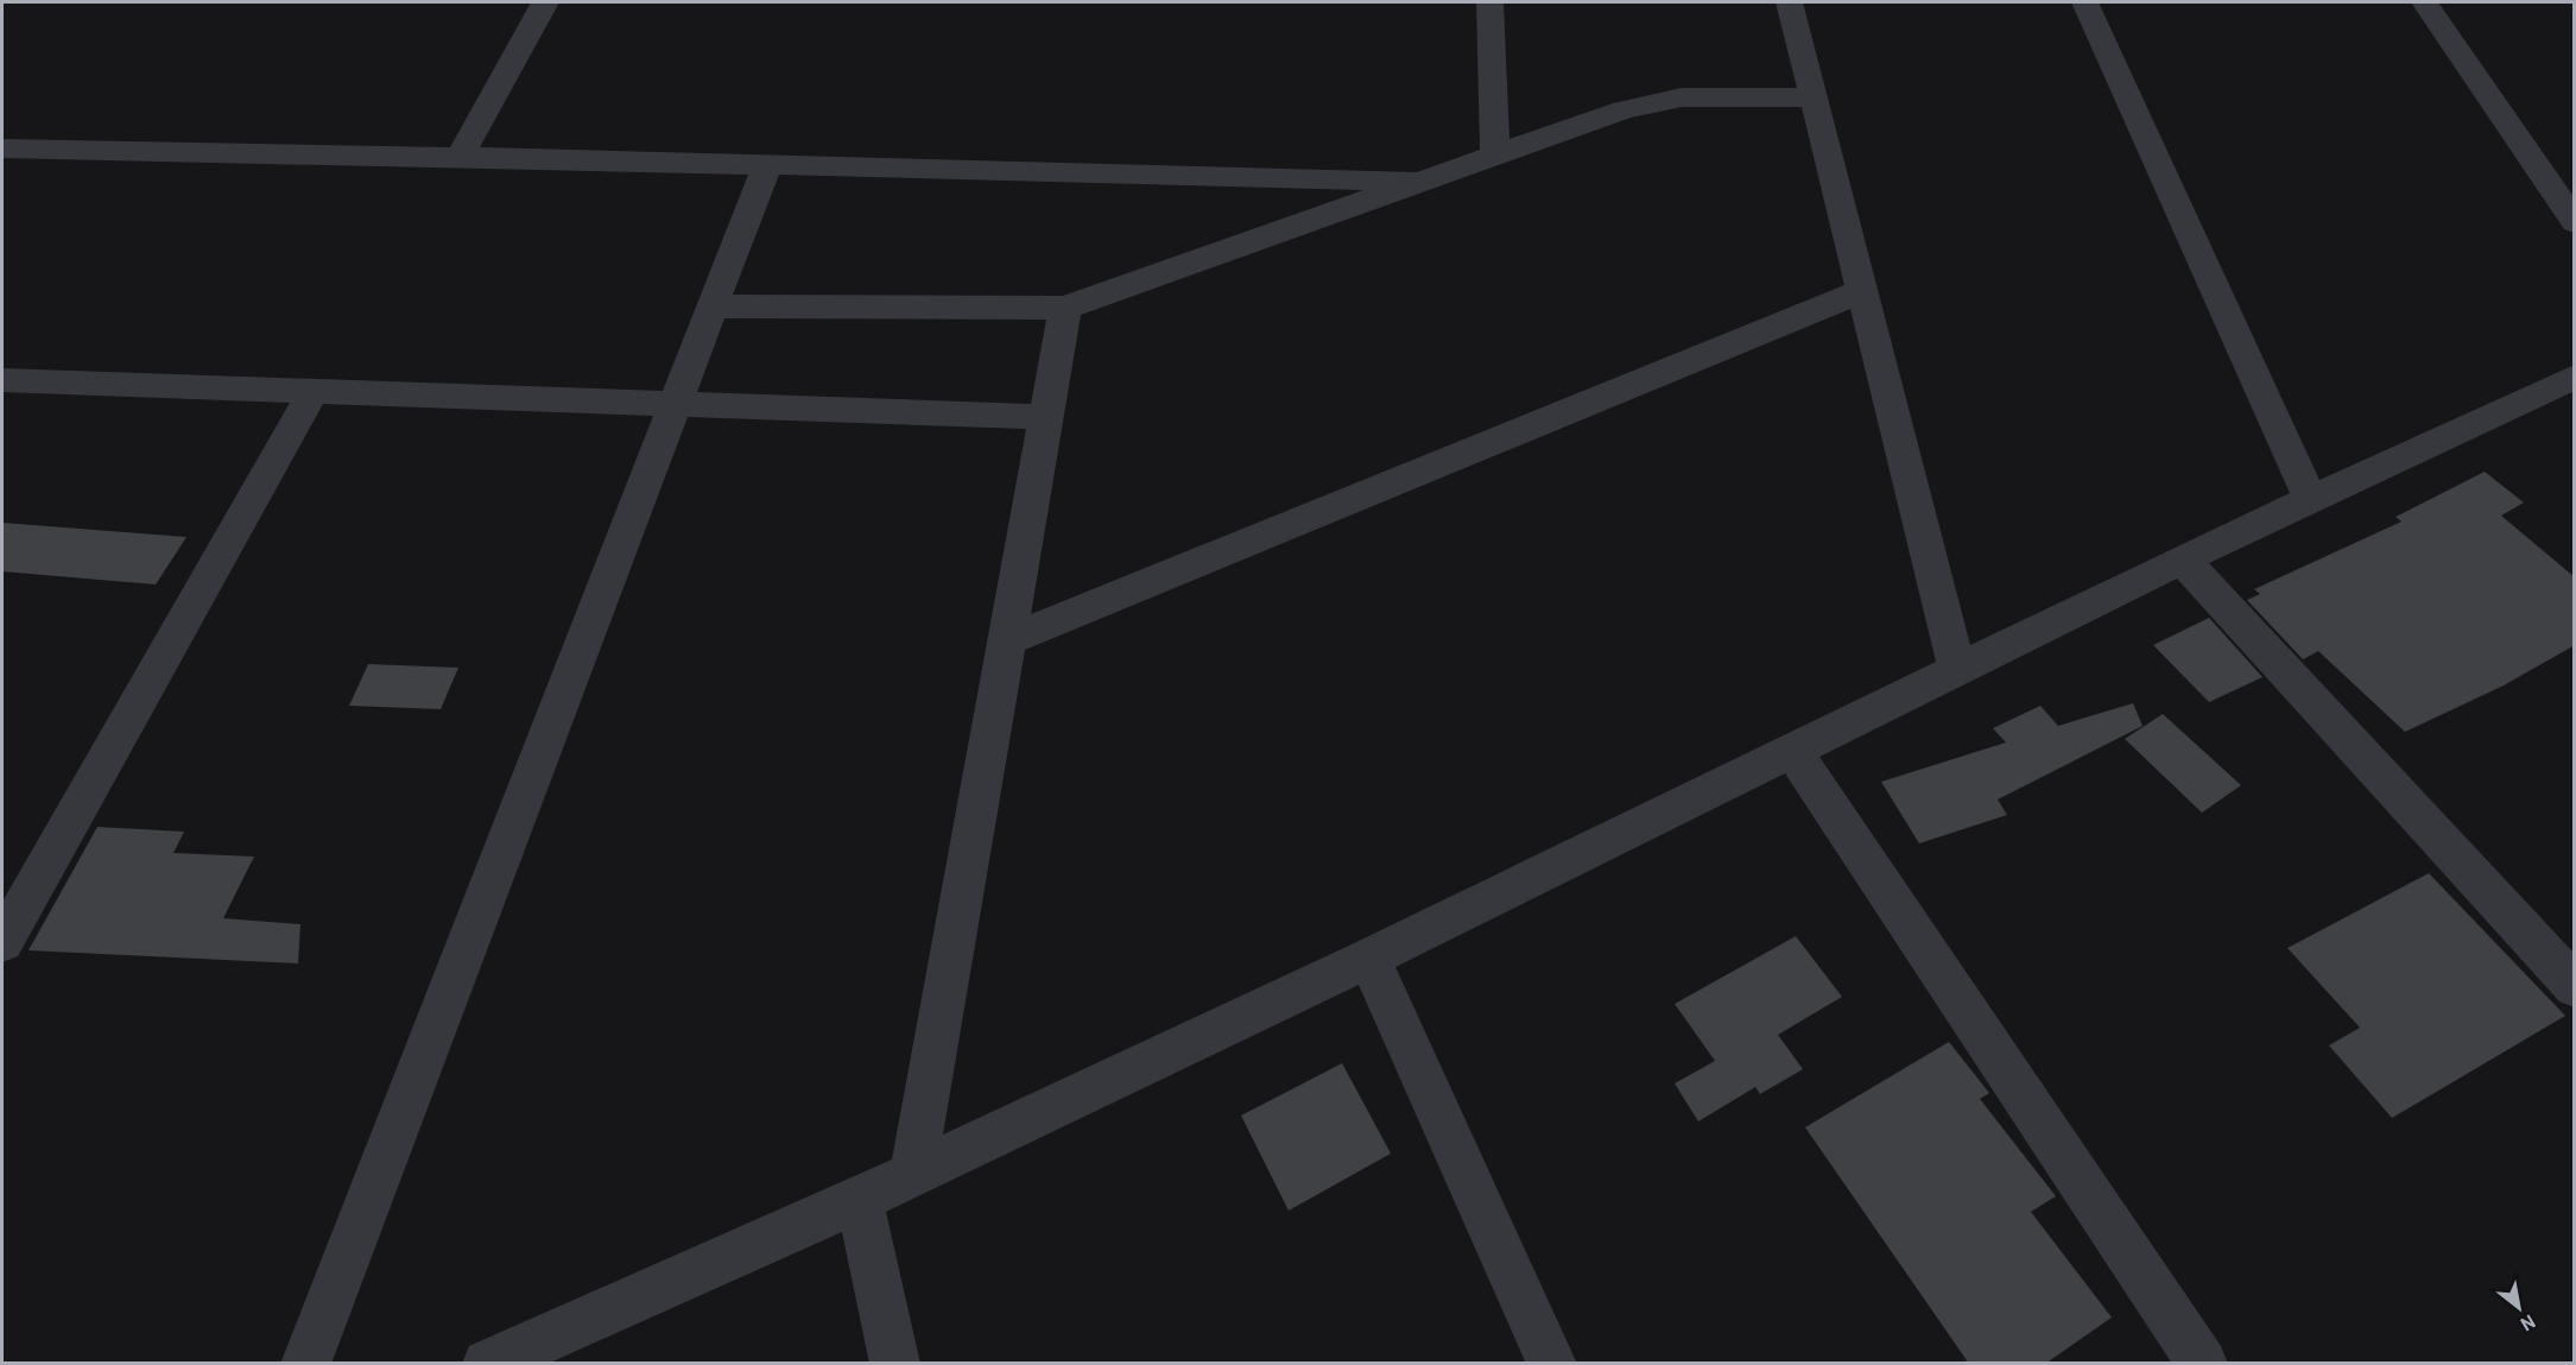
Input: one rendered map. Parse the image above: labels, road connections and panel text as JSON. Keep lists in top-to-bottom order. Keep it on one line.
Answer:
{"north":"bottom right"}
